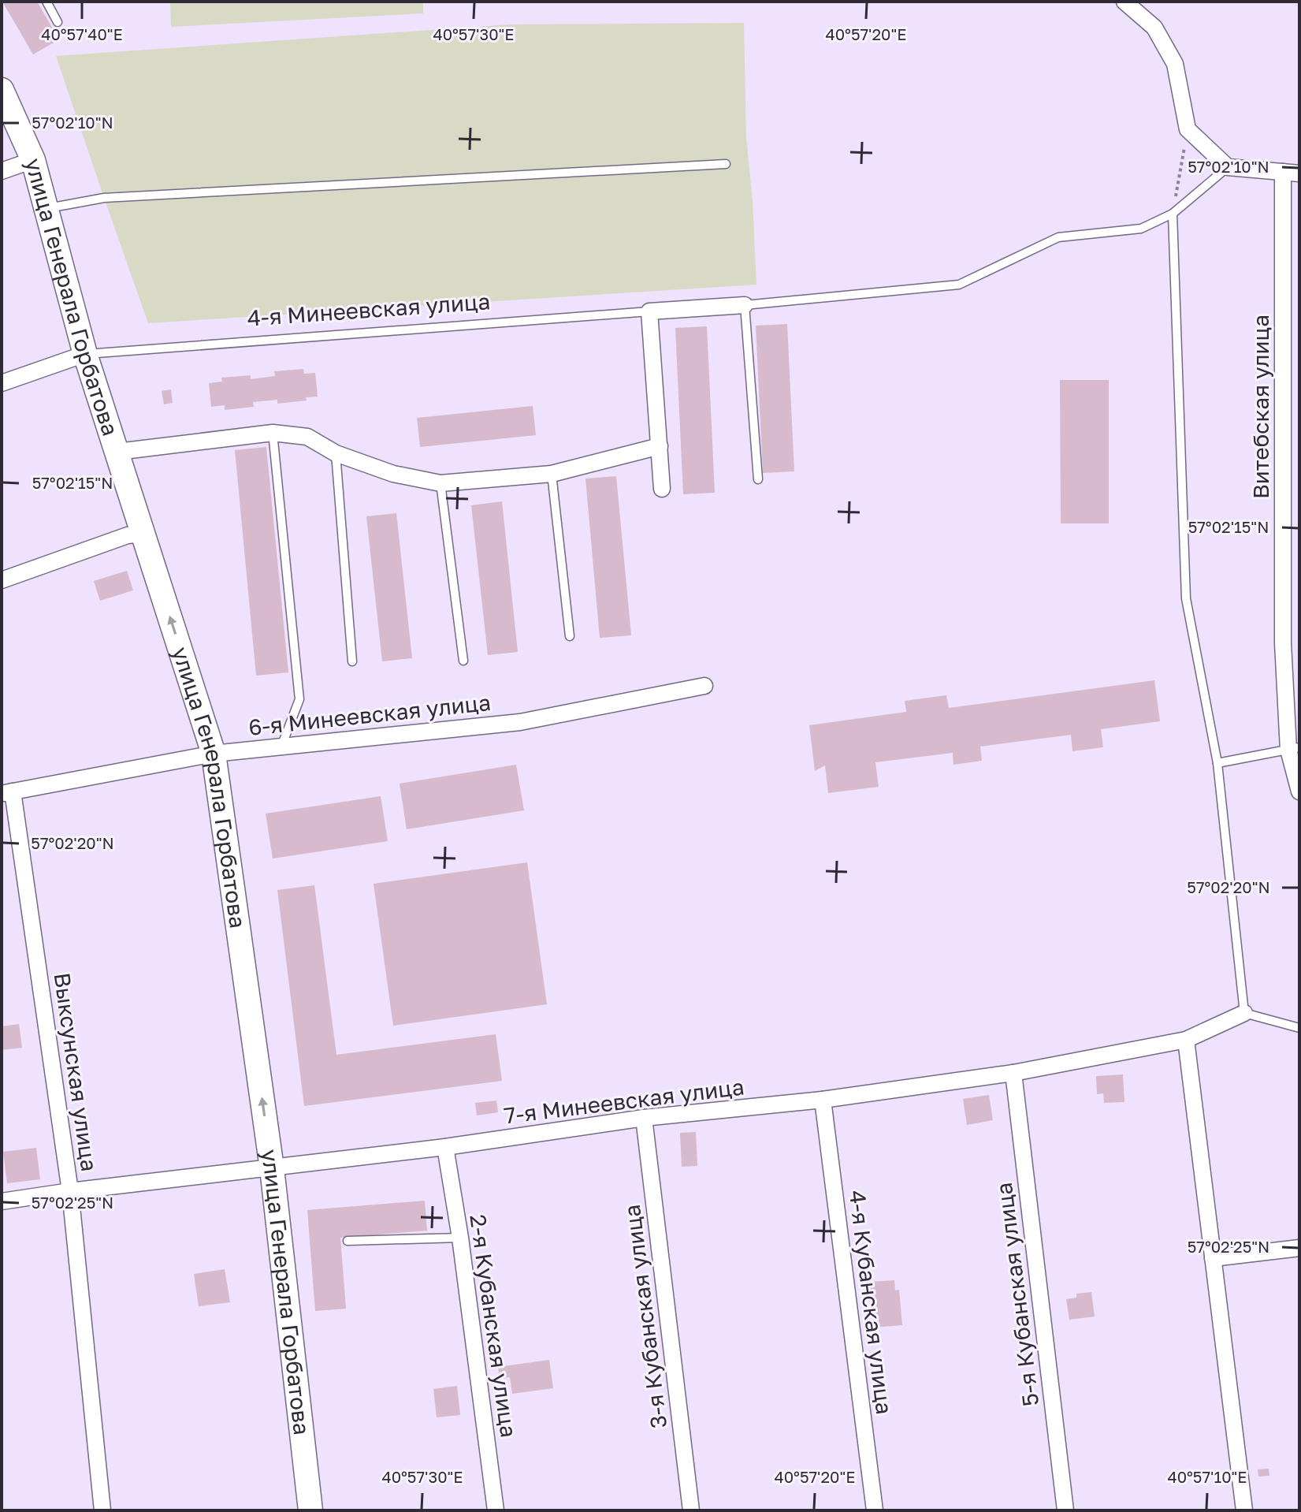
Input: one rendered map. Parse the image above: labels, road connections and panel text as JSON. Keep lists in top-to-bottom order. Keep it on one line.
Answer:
{"streets":{"street":["улица Генерала Горбатова","4-я Минеевская улица","Витебская улица","6-я Минеевская улица","Выксунская улица","7-я Минеевская улица","5-я Кубанская улица","4-я Кубанская улица","3-я Кубанская улица","2-я Кубанская улица"]},"crossings":[["улица Генерала Горбатова","4-я Минеевская улица"],["улица Генерала Горбатова","6-я Минеевская улица"],["улица Генерала Горбатова","7-я Минеевская улица"],["6-я Минеевская улица","Выксунская улица"],["Выксунская улица","7-я Минеевская улица"],["7-я Минеевская улица","5-я Кубанская улица"],["7-я Минеевская улица","4-я Кубанская улица"],["7-я Минеевская улица","3-я Кубанская улица"],["7-я Минеевская улица","2-я Кубанская улица"]],"one_way":["улица Генерала Горбатова"],"coordinates":["40°57'40\"E","40°57'30\"E","40°57'20\"E","57°02'10\"N","57°02'15\"N","57°02'20\"N","57°02'25\"N","40°57'10\"E"]}
